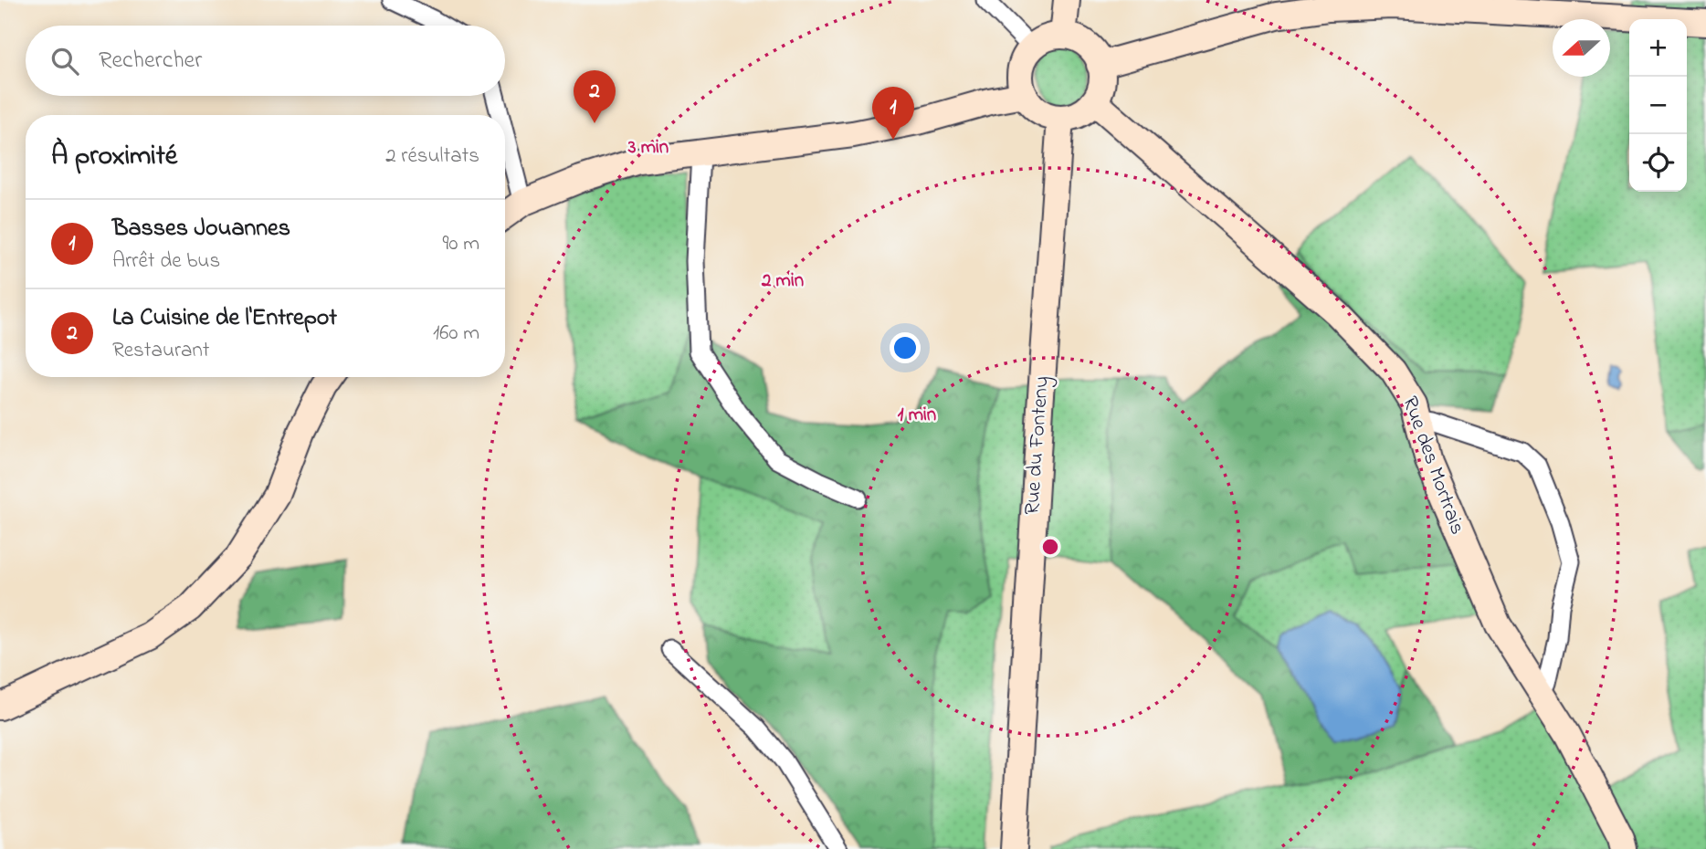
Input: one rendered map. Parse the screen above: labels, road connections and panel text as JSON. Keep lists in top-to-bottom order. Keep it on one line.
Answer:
{"streets":{"street":["Rue du Fonteny","Rue des Mortrais"]},"crossings":[["Rue du Fonteny","Rue des Mortrais"]],"north":"left","page":{"map_buttons":["+","−"],"search":"Rechercher","pins":["2","1"],"heading":["À proximité","2 résultats"],"list":[{"mark":"1","name":"Basses Jouannes","note":"Arrêt de bus","value":"90 m"},{"mark":"2","name":"La Cuisine de l'Entrepot","note":"Restaurant","value":"160 m"}]},"rings":["3 min","2 min","1 min"]}
